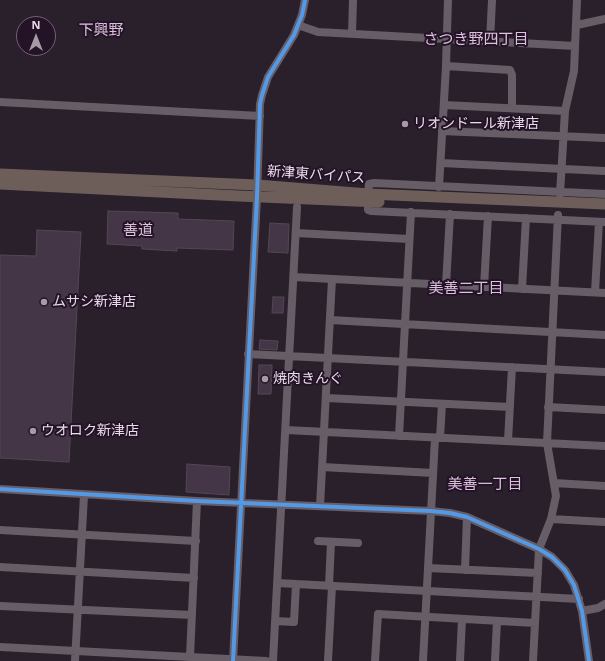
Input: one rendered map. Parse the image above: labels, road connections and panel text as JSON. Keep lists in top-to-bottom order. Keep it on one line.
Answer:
{"streets":{"highway":["新津東バイパス"]},"districts":["下興野","さつき野四丁目","善道","美善二丁目","美善一丁目"],"places":["リオンドール新津店","ムサシ新津店","焼肉きんぐ","ウオロク新津店"],"north":"top"}
